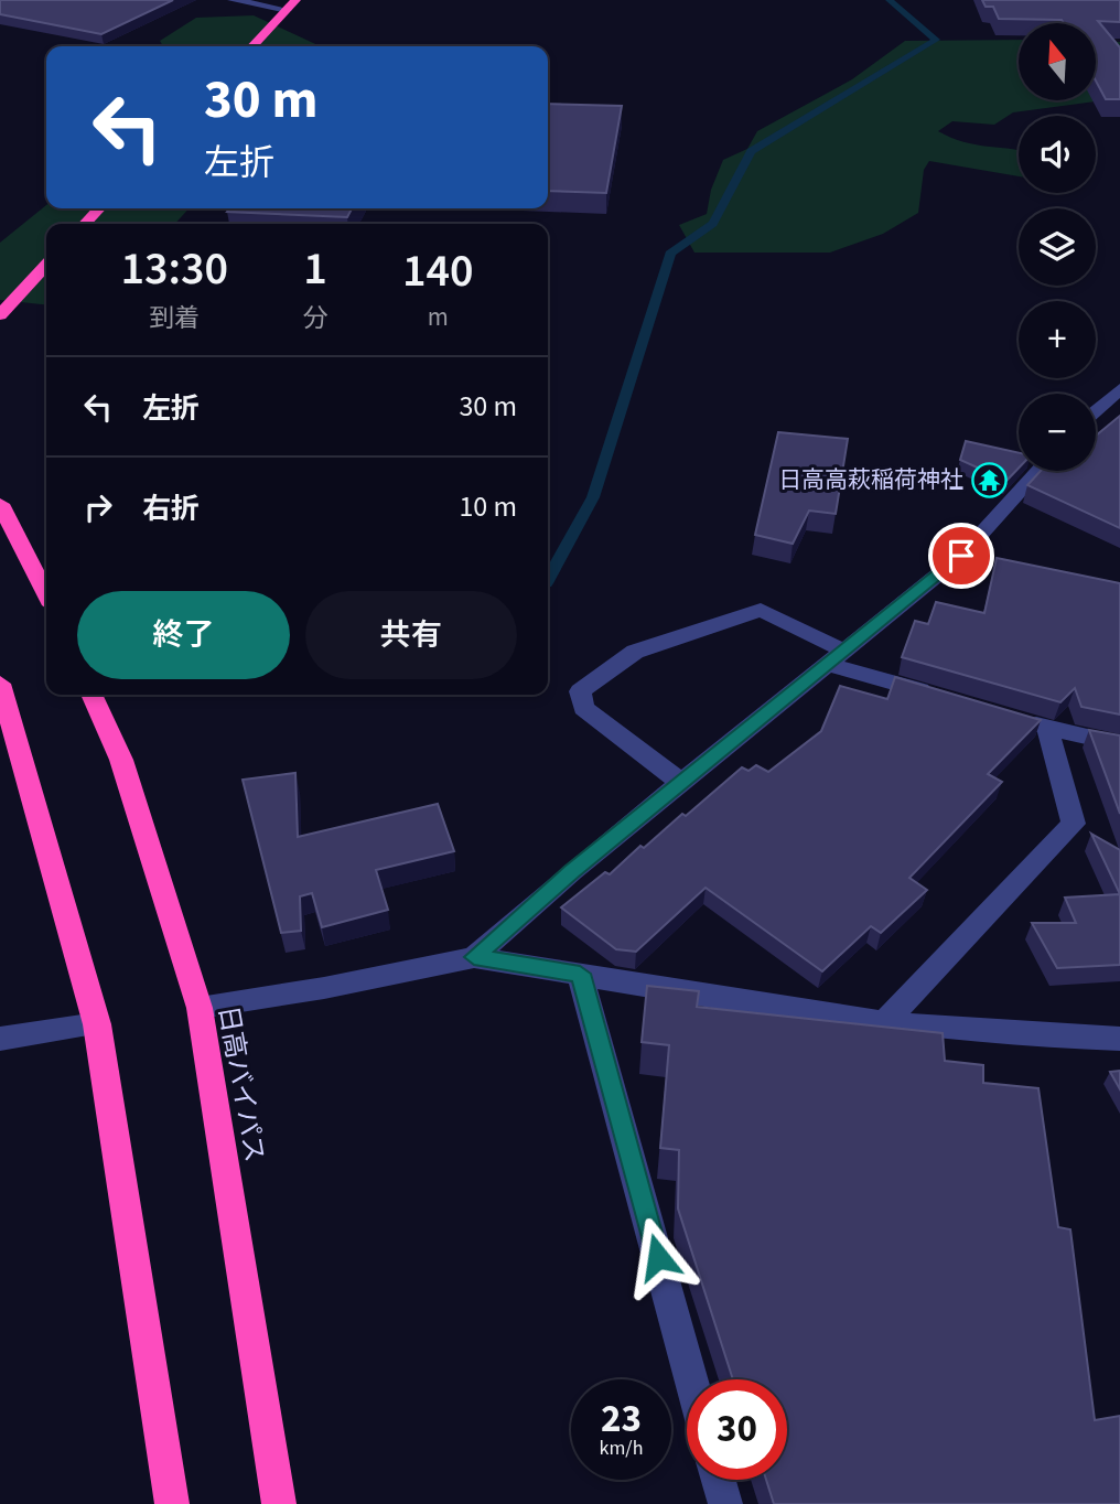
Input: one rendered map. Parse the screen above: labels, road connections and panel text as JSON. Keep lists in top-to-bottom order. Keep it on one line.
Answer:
{"streets":{"highway":["日高バイパス"]},"places":{"temple":["日高高萩稲荷神社"]},"north":"top","page":{"map_buttons":["+","−"],"turn":["30 m","左折"],"eta":["13:30","到着","1","分","140","m"],"list":[{"name":"左折","value":"30 m"},{"name":"右折","value":"10 m"}],"buttons":["終了","共有"],"speed":"23 km/h","limit":"30"}}
